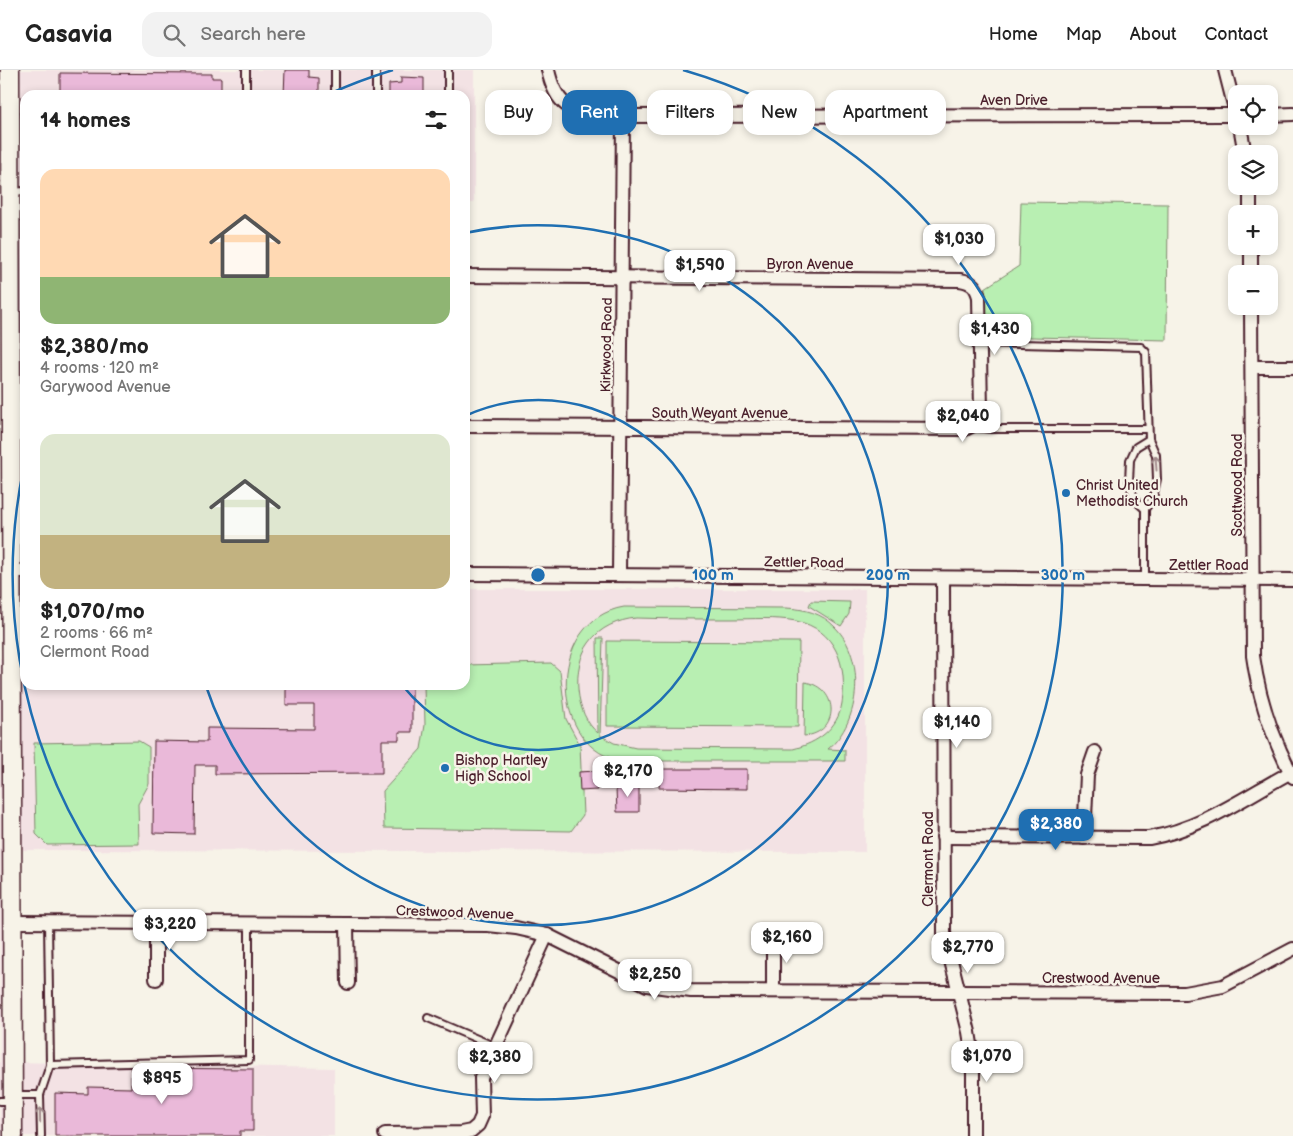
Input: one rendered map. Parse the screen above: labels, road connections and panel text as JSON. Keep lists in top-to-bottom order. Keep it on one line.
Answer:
{"streets":{"street":["Aven Drive","Byron Avenue","Kirkwood Road","South Weyant Avenue","Scottwood Road","Zettler Road","Clermont Road","Crestwood Avenue"]},"crossings":[["Byron Avenue","Kirkwood Road"],["Kirkwood Road","South Weyant Avenue"],["Kirkwood Road","Zettler Road"],["Scottwood Road","Zettler Road"],["Zettler Road","Clermont Road"],["Clermont Road","Crestwood Avenue"]],"places":["Christ United Methodist Church","Bishop Hartley High School"],"page":{"header":"Casavia","search":"Search here","nav":["Home","Map","About","Contact"],"map_buttons":["+","−"],"chip":["Buy","Rent","Filters","New","Apartment"],"heading":"14 homes","list":[{"name":"$2,380/mo","note":"4 rooms · 120 m² · Garywood Avenue"},{"name":"$1,070/mo","note":"2 rooms · 66 m² · Clermont Road"}],"price":["$1,030","$1,590","$1,430","$2,040","$1,140","$2,170","$2,380","$3,220","$2,160","$2,770","$2,250","$1,070","$2,380","$895"]},"rings":["100 m","200 m","300 m"]}
